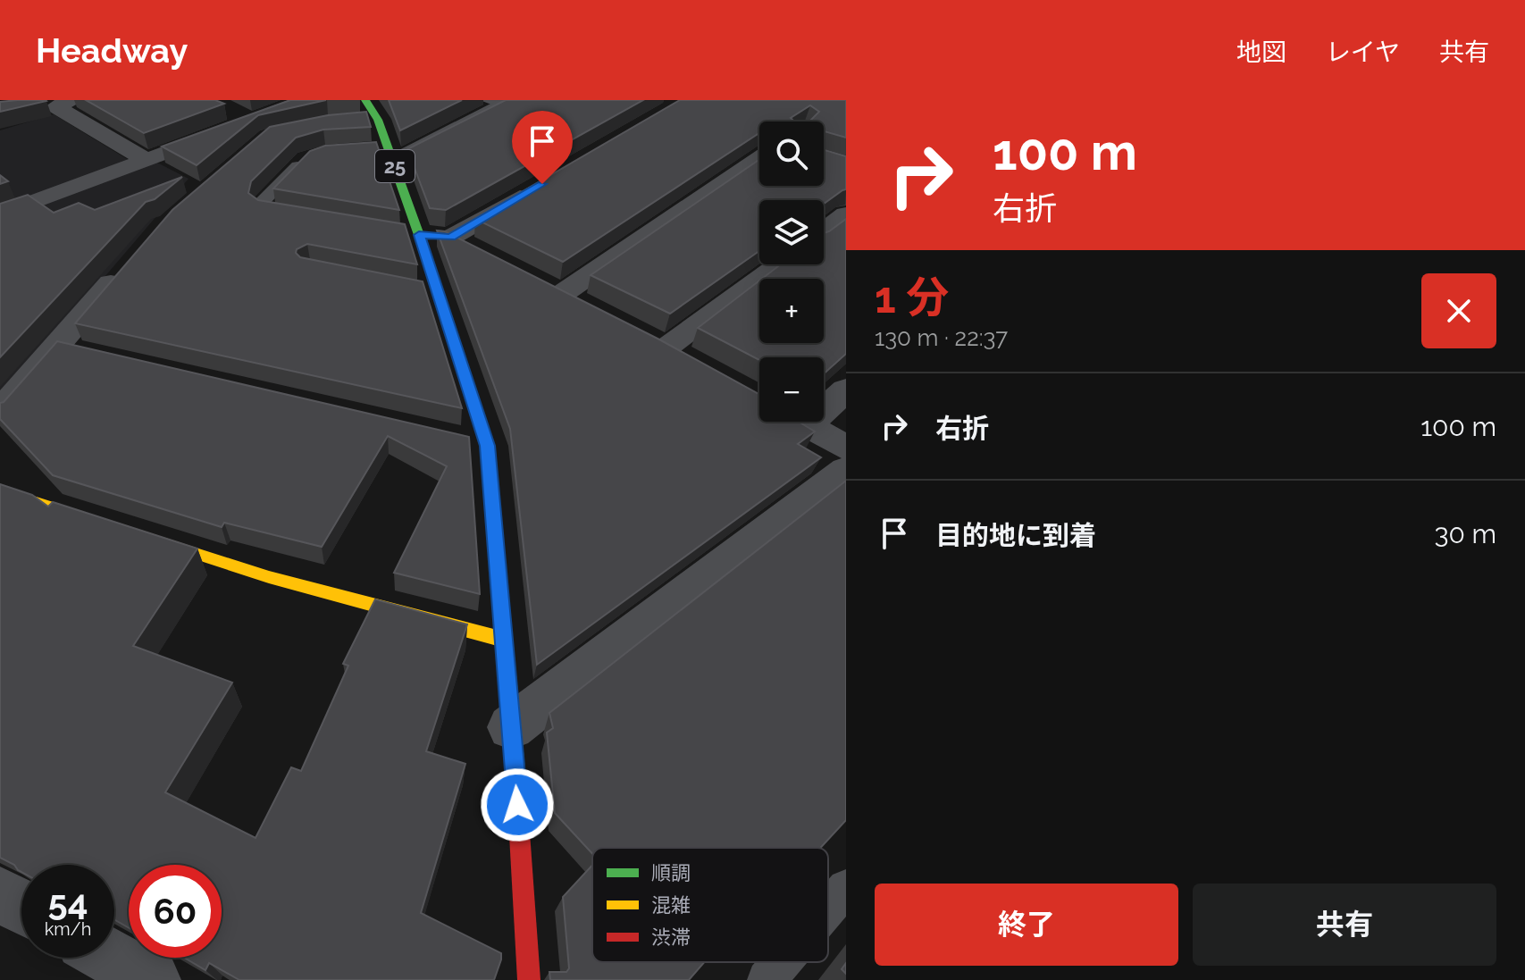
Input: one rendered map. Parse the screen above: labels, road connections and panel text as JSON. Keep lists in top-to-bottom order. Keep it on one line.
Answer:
{"streets":{"main road":["25"]},"legend":["順調","混雑","渋滞"],"page":{"header":"Headway","nav":["地図","レイヤ","共有"],"turn":["100 m","右折"],"map_buttons":["+","−"],"heading":["1 分","130 m · 22:37"],"list":[{"name":"右折","value":"100 m"},{"name":"目的地に到着","value":"30 m"}],"speed":"54 km/h","limit":"60","buttons":["終了","共有"]}}
